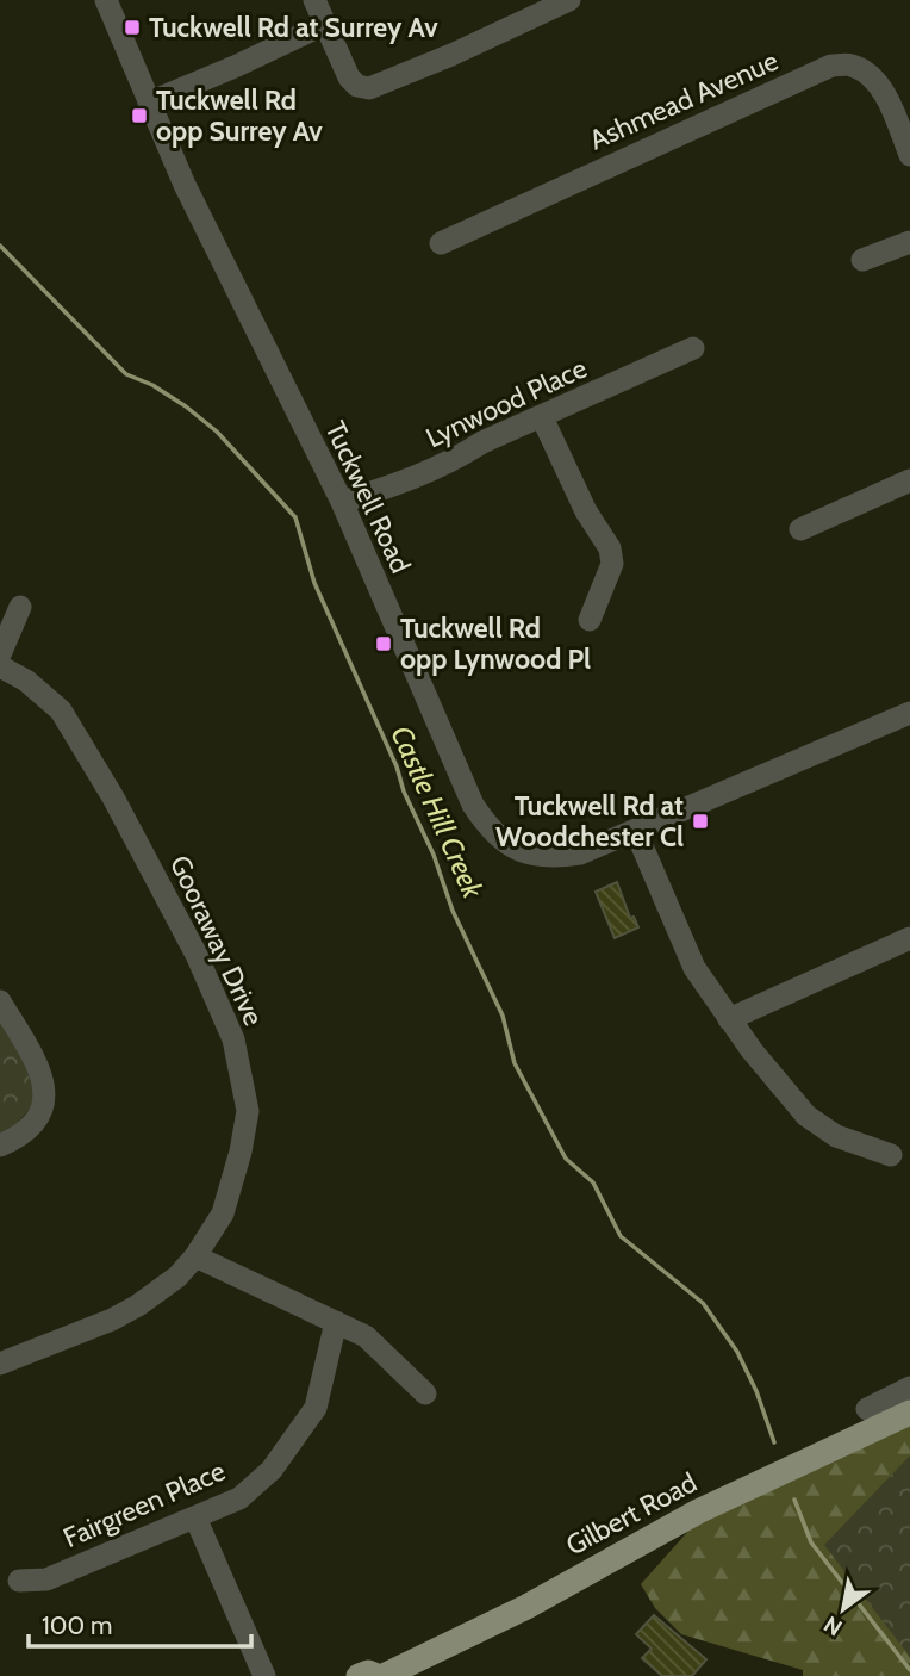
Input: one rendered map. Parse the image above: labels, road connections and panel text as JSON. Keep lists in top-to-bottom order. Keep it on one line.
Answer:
{"streets":{"main road":["Gilbert Road"],"street":["Ashmead Avenue","Lynwood Place","Tuckwell Road","Gooraway Drive","Fairgreen Place"]},"crossings":[["Lynwood Place","Tuckwell Road"]],"water":["Castle Hill Creek"],"places":{"transit":["Tuckwell Rd at Surrey Av","Tuckwell Rd opp Surrey Av","Tuckwell Rd opp Lynwood Pl","Tuckwell Rd at Woodchester Cl"]},"scale_bar":"100 m","north":"bottom left"}
